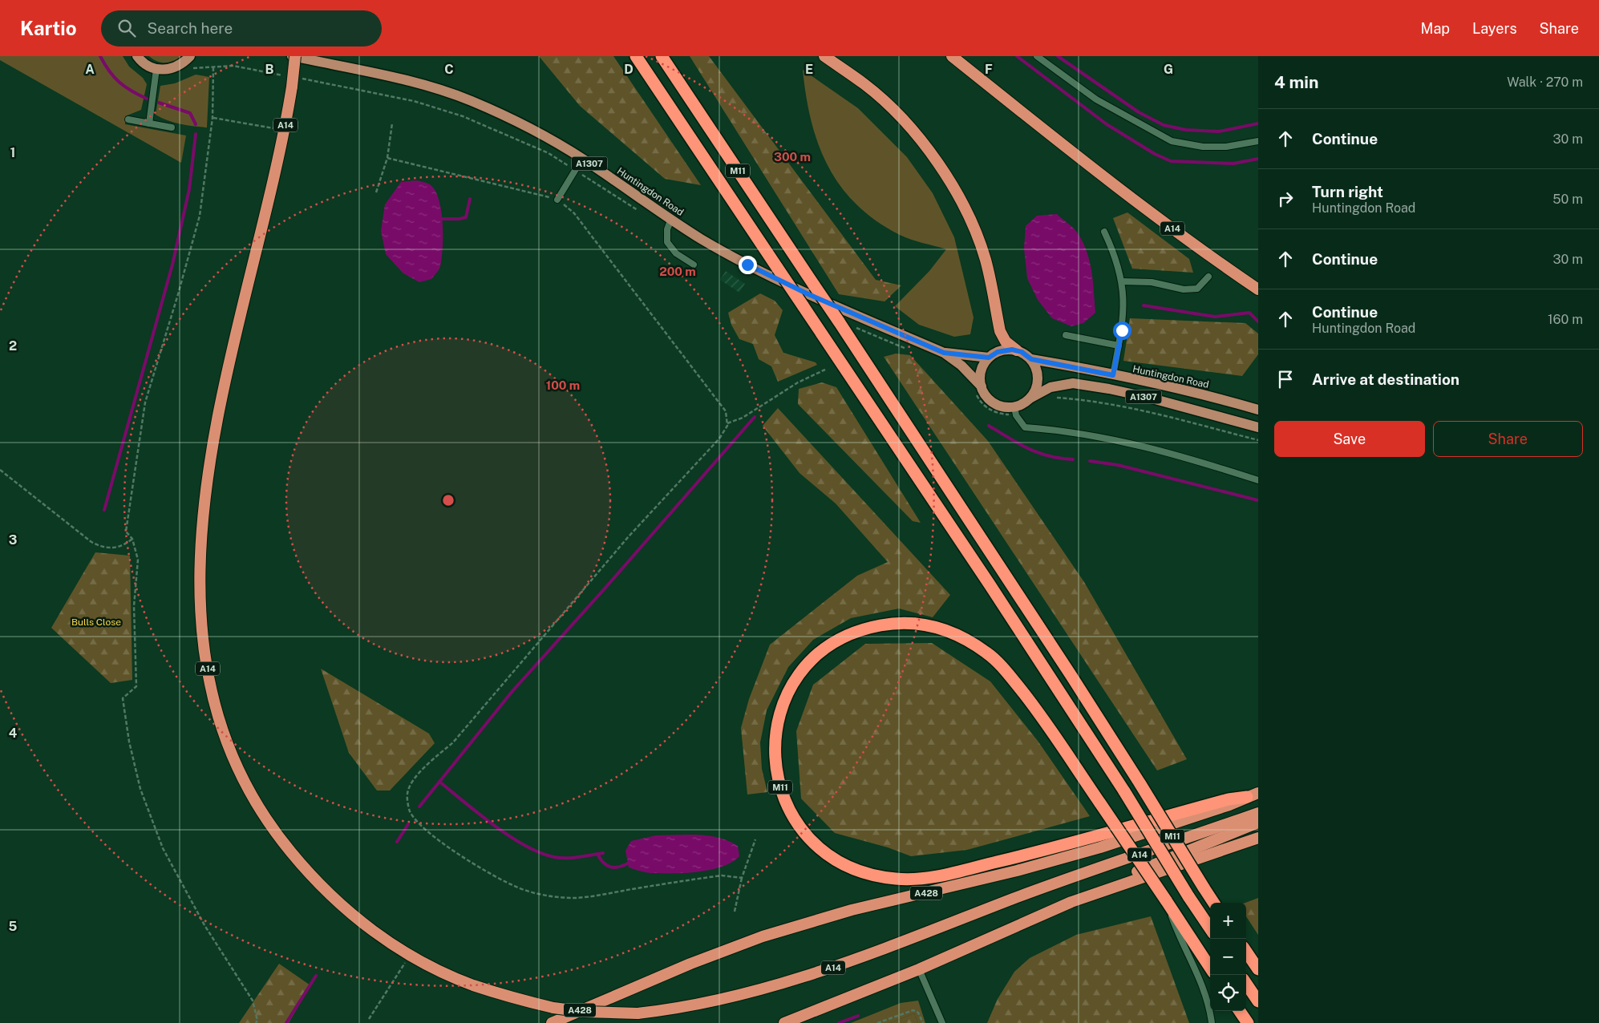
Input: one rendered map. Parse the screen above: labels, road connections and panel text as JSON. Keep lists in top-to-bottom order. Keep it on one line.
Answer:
{"streets":{"highway":["A14","M11","A428"],"main road":["A1307","Huntingdon Road"]},"crossings":[["A14","Huntingdon Road"],["A1307","Huntingdon Road"],["M11","A428"]],"parks":["Bulls Close"],"page":{"header":"Kartio","search":"Search here","nav":["Map","Layers","Share"],"heading":["4 min","Walk · 270 m"],"list":[["Continue","30 m"],["Turn right","Huntingdon Road","50 m"],["Continue","30 m"],["Continue","Huntingdon Road","160 m"],"Arrive at destination"],"buttons":["Save","Share"],"map_buttons":["+","−"]},"grid":{"columns":["A","B","C","D","E","F","G"],"rows":["1","2","3","4","5"]},"rings":["300 m","200 m","100 m"]}
